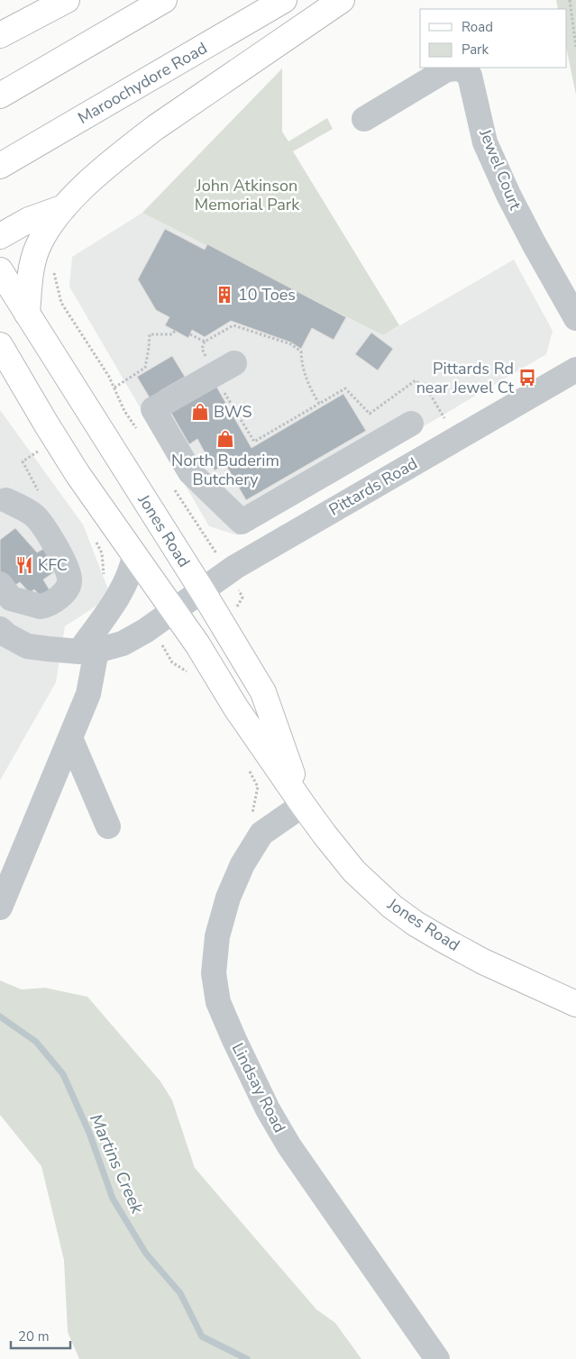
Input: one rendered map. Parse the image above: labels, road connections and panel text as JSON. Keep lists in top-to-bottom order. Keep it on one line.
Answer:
{"streets":{"main road":["Maroochydore Road","Jones Road"],"street":["Jewel Court","Pittards Road","Lindsay Road"]},"crossings":[["Pittards Road","Jones Road"],["Jones Road","Lindsay Road"]],"water":["Martins Creek"],"parks":["John Atkinson Memorial Park"],"places":{"building":["10 Toes"],"bus stop":["Pittards Rd near Jewel Ct"],"shop":["BWS","North Buderim Butchery"],"restaurant":["KFC"]},"legend":["Road","Park"],"scale_bar":"20 m"}
